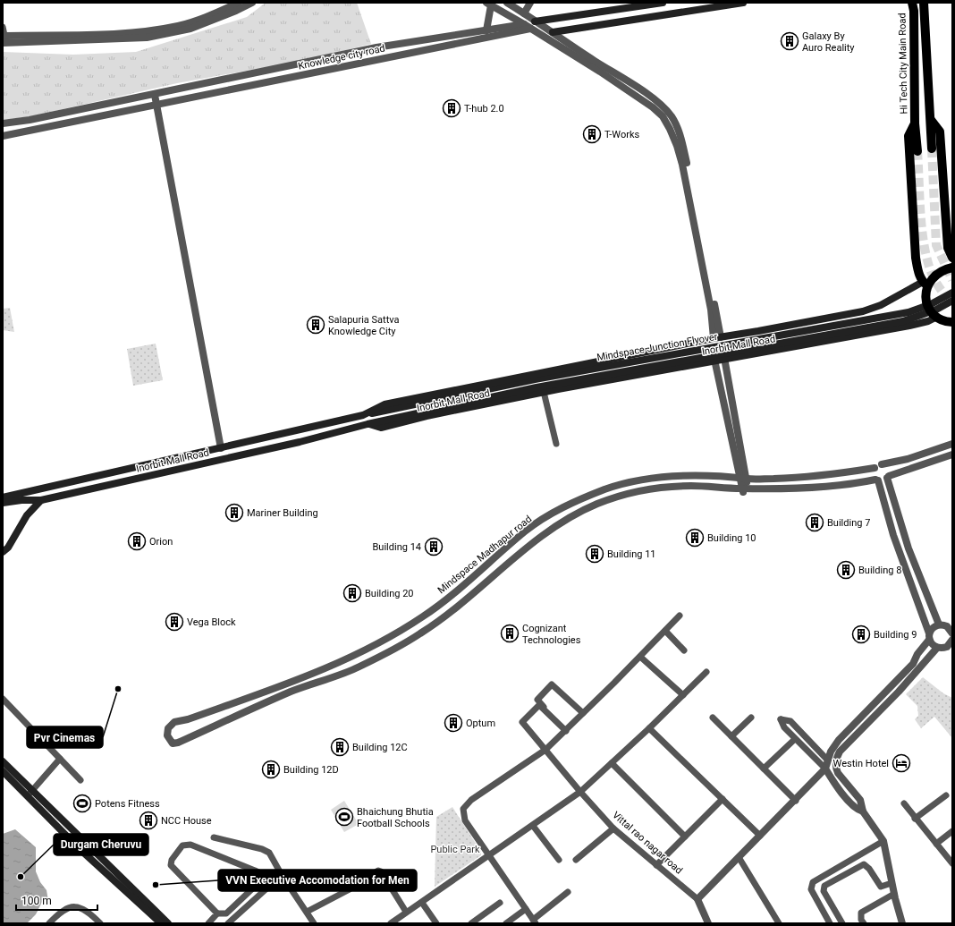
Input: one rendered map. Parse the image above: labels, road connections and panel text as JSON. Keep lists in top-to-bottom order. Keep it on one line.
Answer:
{"streets":{"main road":["Hi Tech City Main Road","Inorbit Mall Road","Mindspace Junction Flyover"],"street":["Knowledge city road","Mindspace Madhapur road","Vittal rao nagar road"]},"crossings":[["Inorbit Mall Road","Mindspace Junction Flyover"]],"parks":["Public Park"],"places":{"building":["Galaxy By Auro Reality","T-hub 2.0","T-Works","Salapuria Sattva Knowledge City","Mariner Building","Building 7","Building 10","Orion","Building 14","Building 11","Building 8","Building 20","Vega Block","Cognizant Technologies","Building 9","Optum","Building 12C","Building 12D","NCC House"],"other":["Pvr Cinemas","Durgam Cheruvu","VVN Executive Accomodation for Men"],"hotel":["Westin Hotel"],"sports":["Potens Fitness","Bhaichung Bhutia Football Schools"]},"scale_bar":"100 m"}
